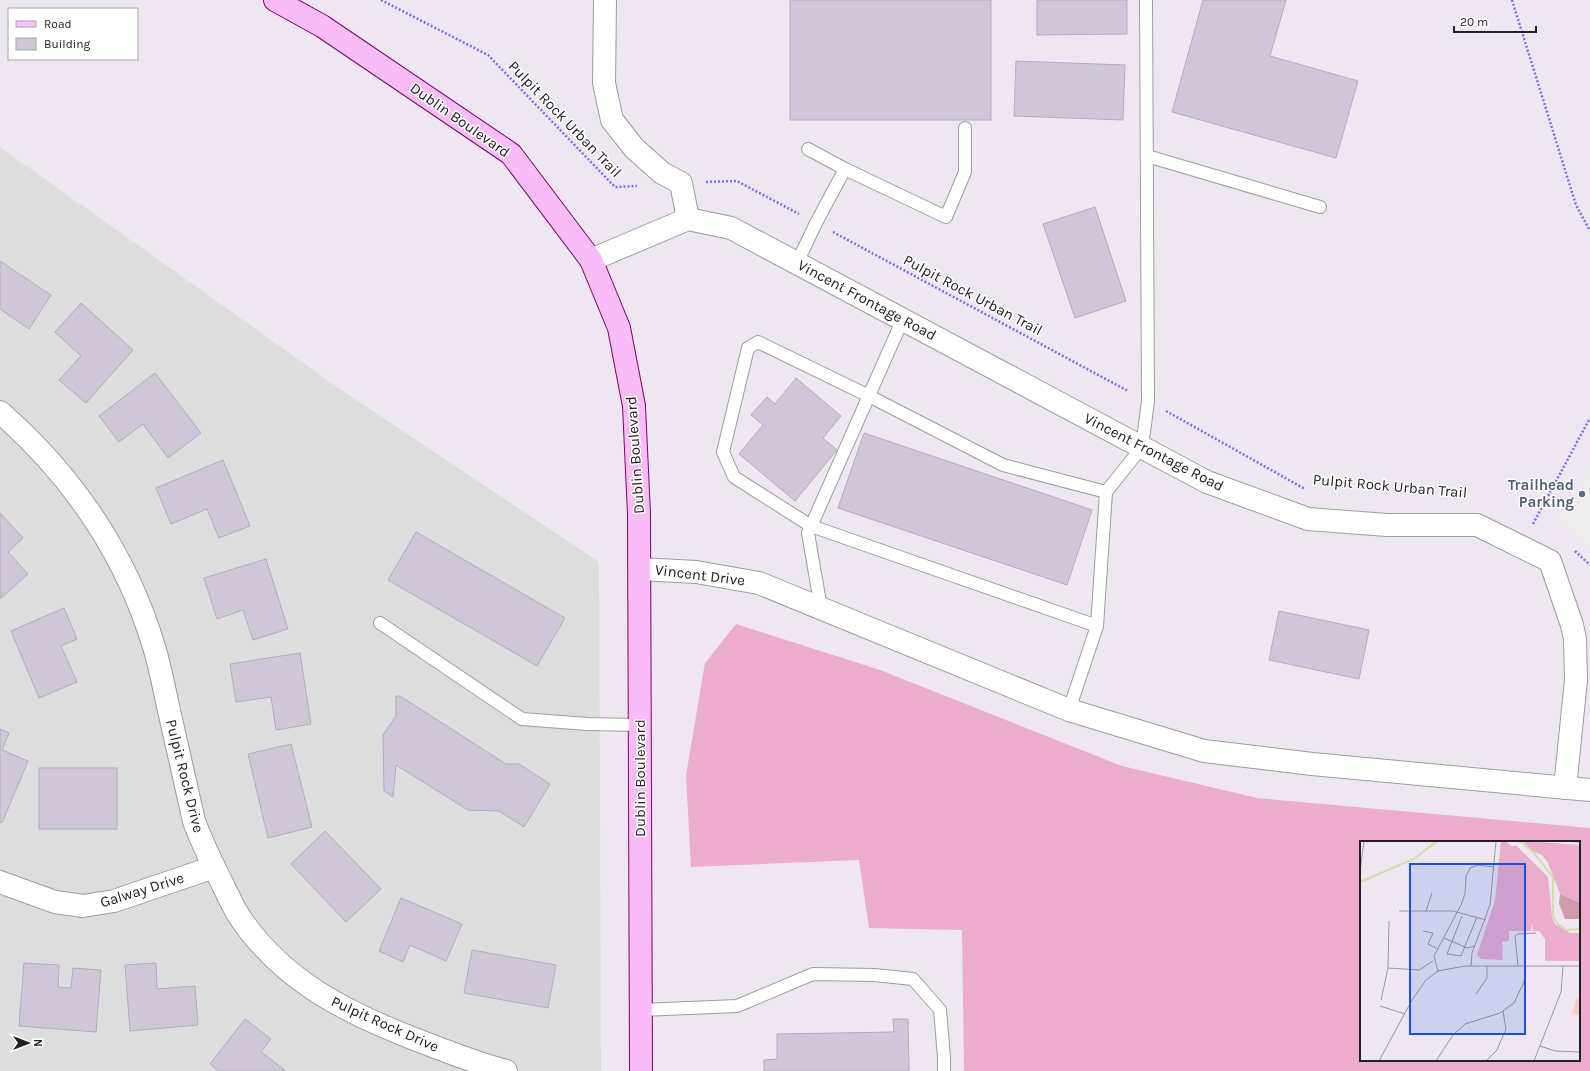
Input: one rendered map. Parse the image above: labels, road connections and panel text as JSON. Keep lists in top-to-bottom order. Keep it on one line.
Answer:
{"streets":{"main road":["Dublin Boulevard"],"street":["Vincent Frontage Road","Vincent Drive","Pulpit Rock Drive","Galway Drive"],"path":["Pulpit Rock Urban Trail"]},"crossings":[["Dublin Boulevard","Vincent Drive"],["Vincent Frontage Road","Vincent Drive"],["Pulpit Rock Drive","Galway Drive"]],"places":["Trailhead Parking"],"legend":["Road","Building"],"scale_bar":"20 m","north":"right"}
